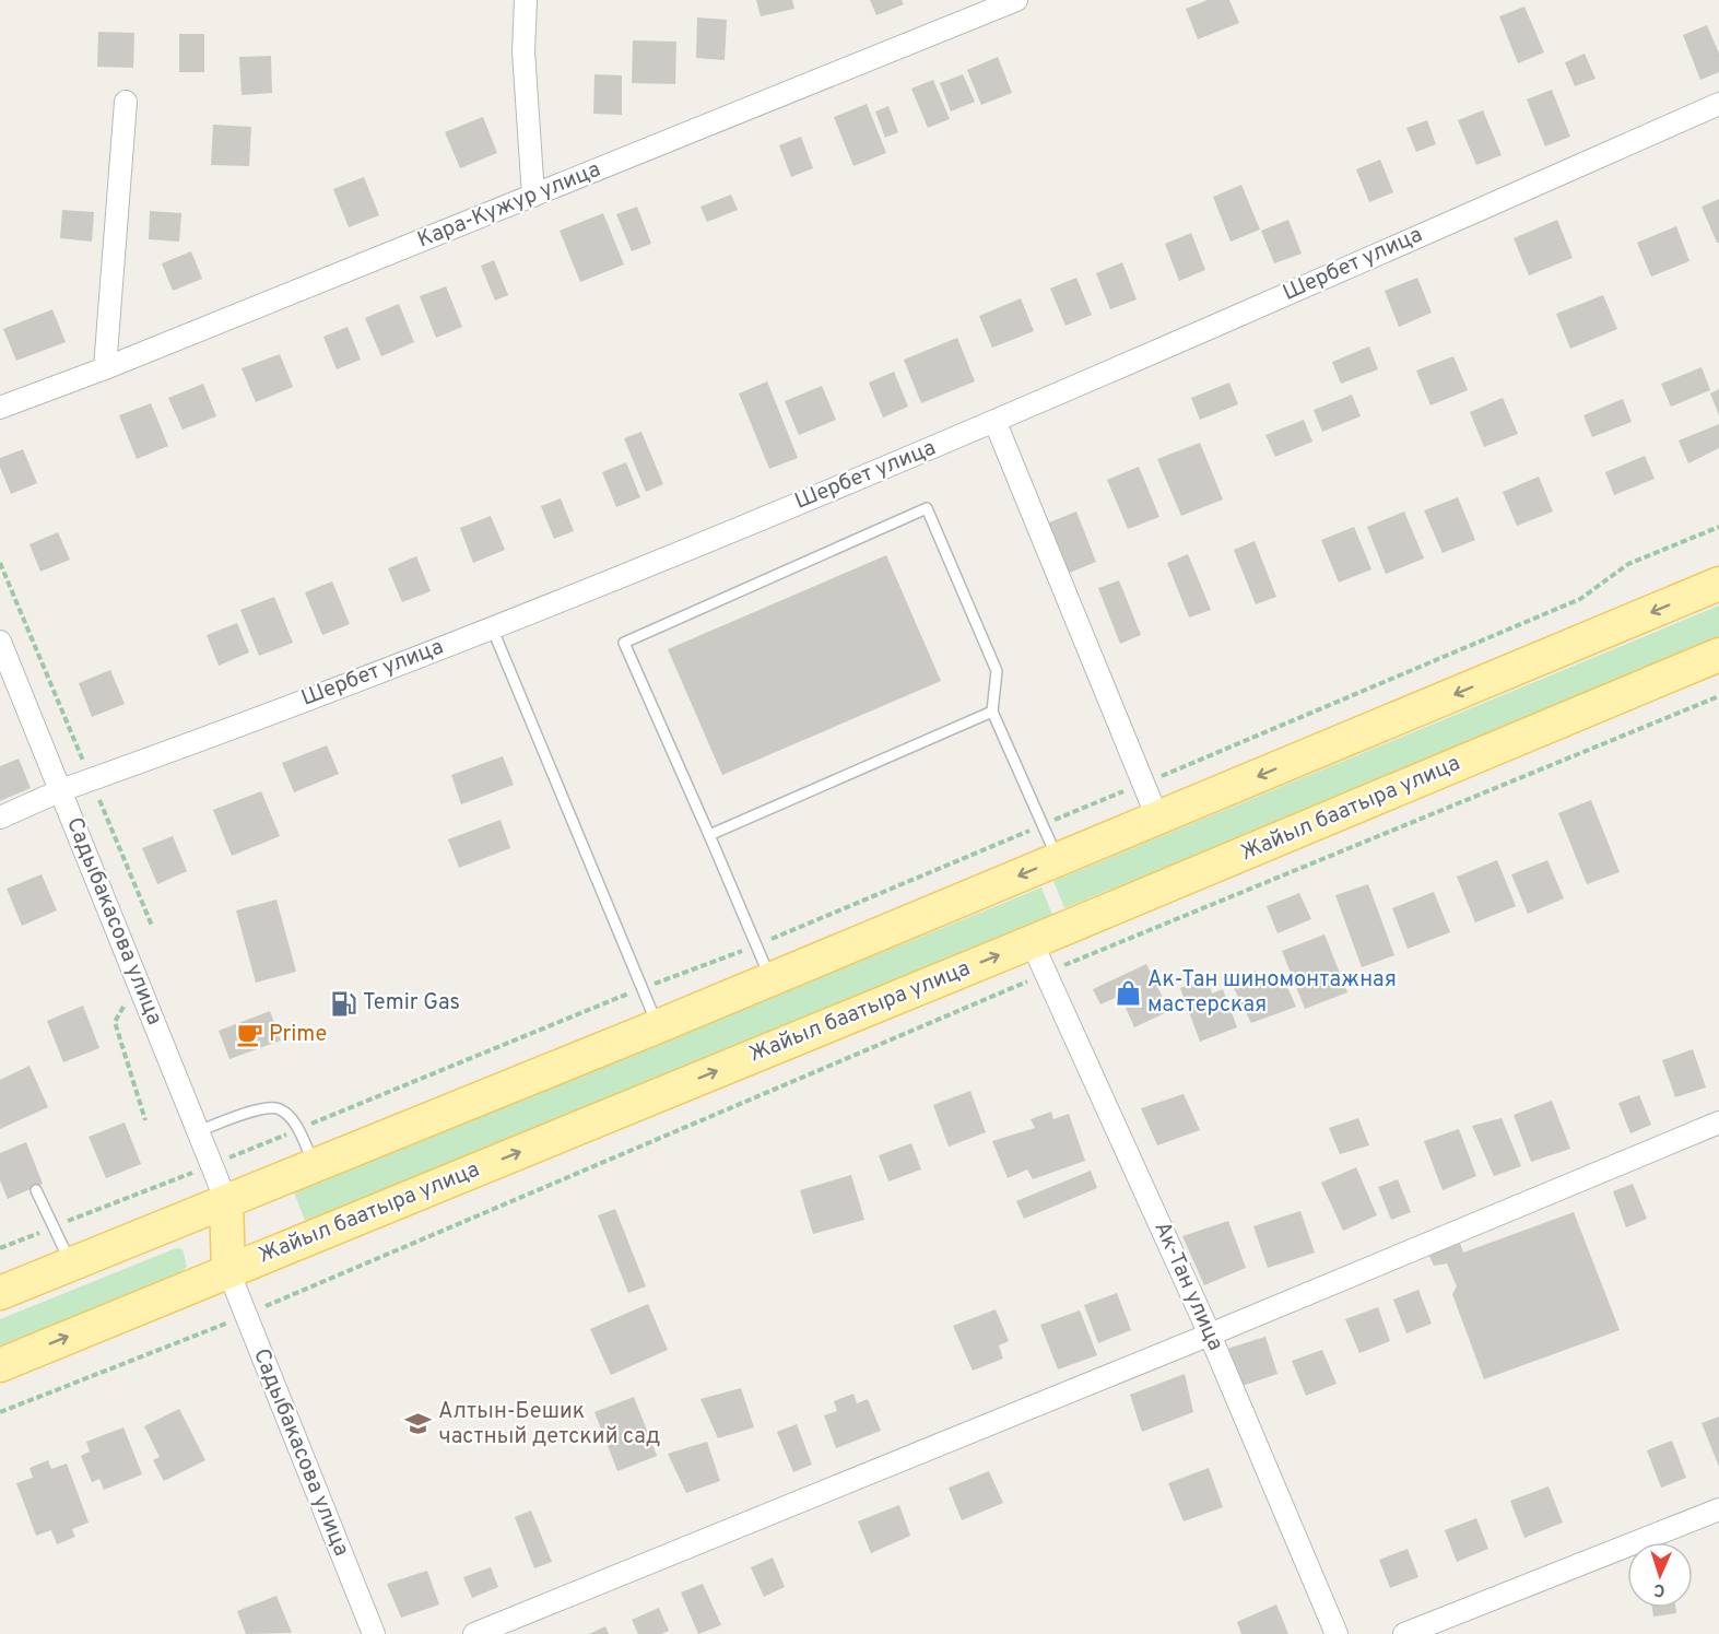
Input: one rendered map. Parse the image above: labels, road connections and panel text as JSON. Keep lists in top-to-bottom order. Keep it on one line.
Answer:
{"streets":{"main road":["Жайыл баатыра улица"],"street":["Кара-Кужур улица","Шербет улица","Садыбакасова улица","Ак-Тан улица"]},"crossings":[["Шербет улица","Садыбакасова улица"],["Жайыл баатыра улица","Садыбакасова улица"],["Жайыл баатыра улица","Ак-Тан улица"]],"places":{"shop":["Ак-Тан шиномонтажная мастерская"],"fuel station":["Temir Gas"],"cafe":["Prime"],"school or university":["Алтын-Бешик частный детский сад"]},"north":"bottom"}
